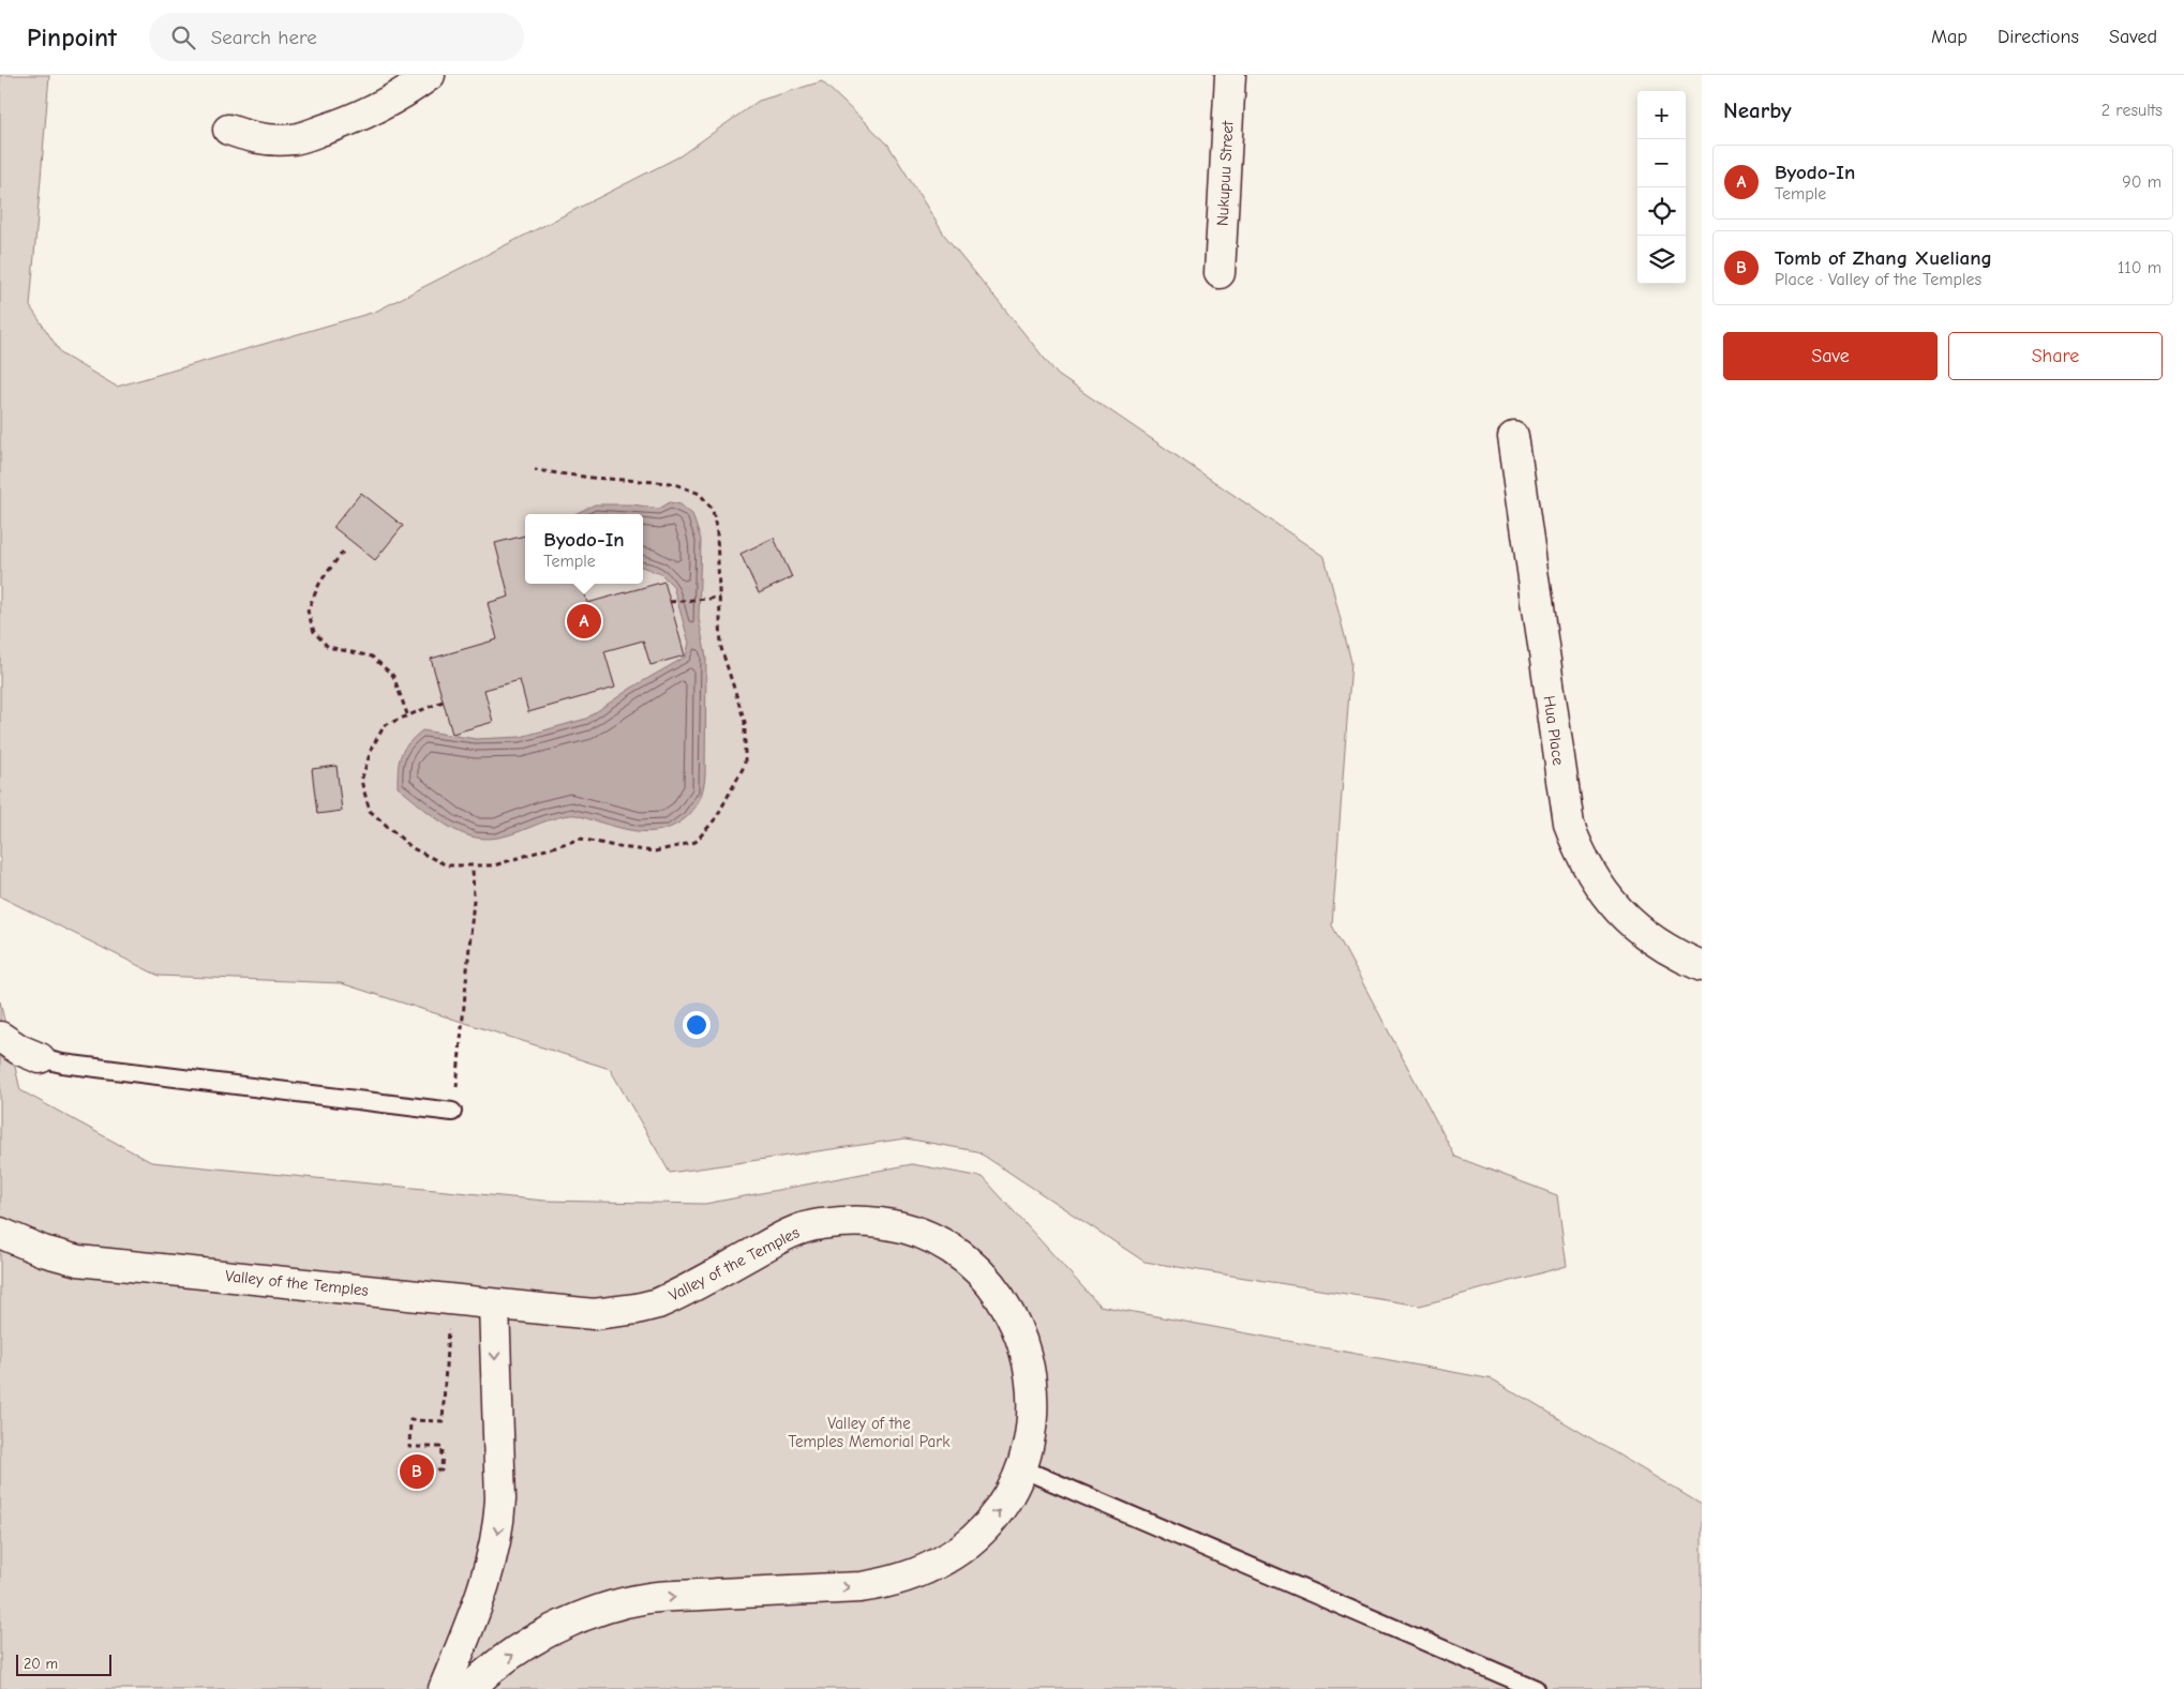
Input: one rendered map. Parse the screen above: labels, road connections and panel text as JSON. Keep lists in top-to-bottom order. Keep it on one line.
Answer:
{"streets":{"street":["Nukupuu Street","Hua Place","Valley of the Temples"]},"parks":["Valley of the Temples Memorial Park"],"scale_bar":"20 m","page":{"header":"Pinpoint","search":"Search here","nav":["Map","Directions","Saved"],"heading":["Nearby","2 results"],"map_buttons":["+","−"],"list":[{"mark":"A","name":"Byodo-In","note":"Temple","value":"90 m"},{"mark":"B","name":"Tomb of Zhang Xueliang","note":"Place · Valley of the Temples","value":"110 m"}],"buttons":["Save","Share"],"popup":["Byodo-In","Temple"],"pins":["A","B"],"scale":"20 m"}}
